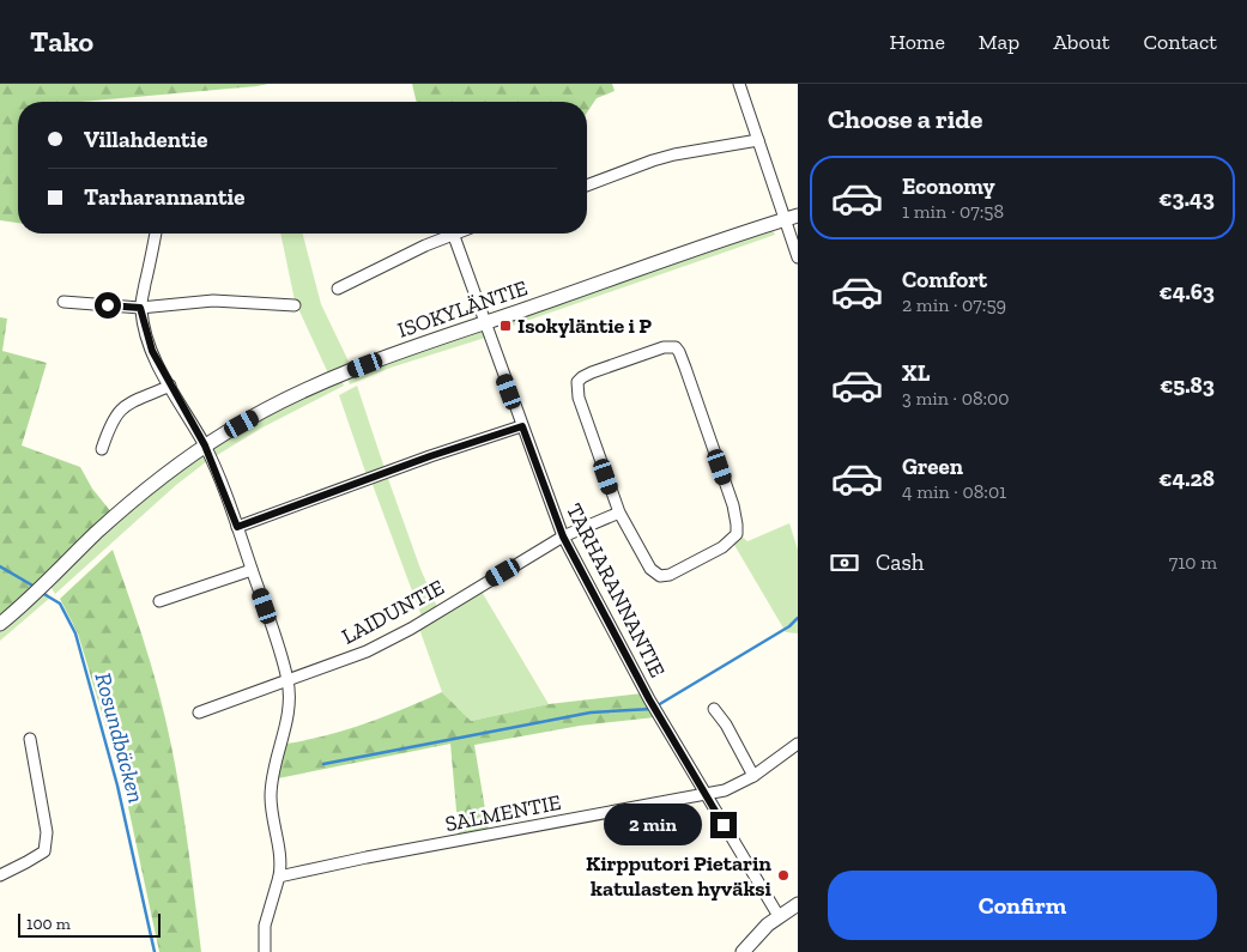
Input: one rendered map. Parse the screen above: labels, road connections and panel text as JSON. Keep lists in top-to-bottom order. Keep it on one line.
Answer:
{"streets":{"street":["ISOKYLÄNTIE","TARHARANNANTIE","LAIDUNTIE","SALMENTIE"]},"crossings":[["ISOKYLÄNTIE","TARHARANNANTIE"],["TARHARANNANTIE","LAIDUNTIE"],["TARHARANNANTIE","SALMENTIE"]],"water":["Rosundbäcken"],"places":{"transit":["Isokyläntie i P"],"other":["Kirpputori Pietarin katulasten hyväksi"]},"scale_bar":"100 m","page":{"header":"Tako","nav":["Home","Map","About","Contact"],"heading":"Choose a ride","banner":["Villahdentie","Tarharannantie"],"list":[{"name":"Economy","note":"1 min · 07:58","value":"€3.43"},{"name":"Comfort","note":"2 min · 07:59","value":"€4.63"},{"name":"XL","note":"3 min · 08:00","value":"€5.83"},{"name":"Green","note":"4 min · 08:01","value":"€4.28"}],"pay":["Cash","710 m"],"bubble":"2 min","buttons":"Confirm","scale":"100 m"}}
